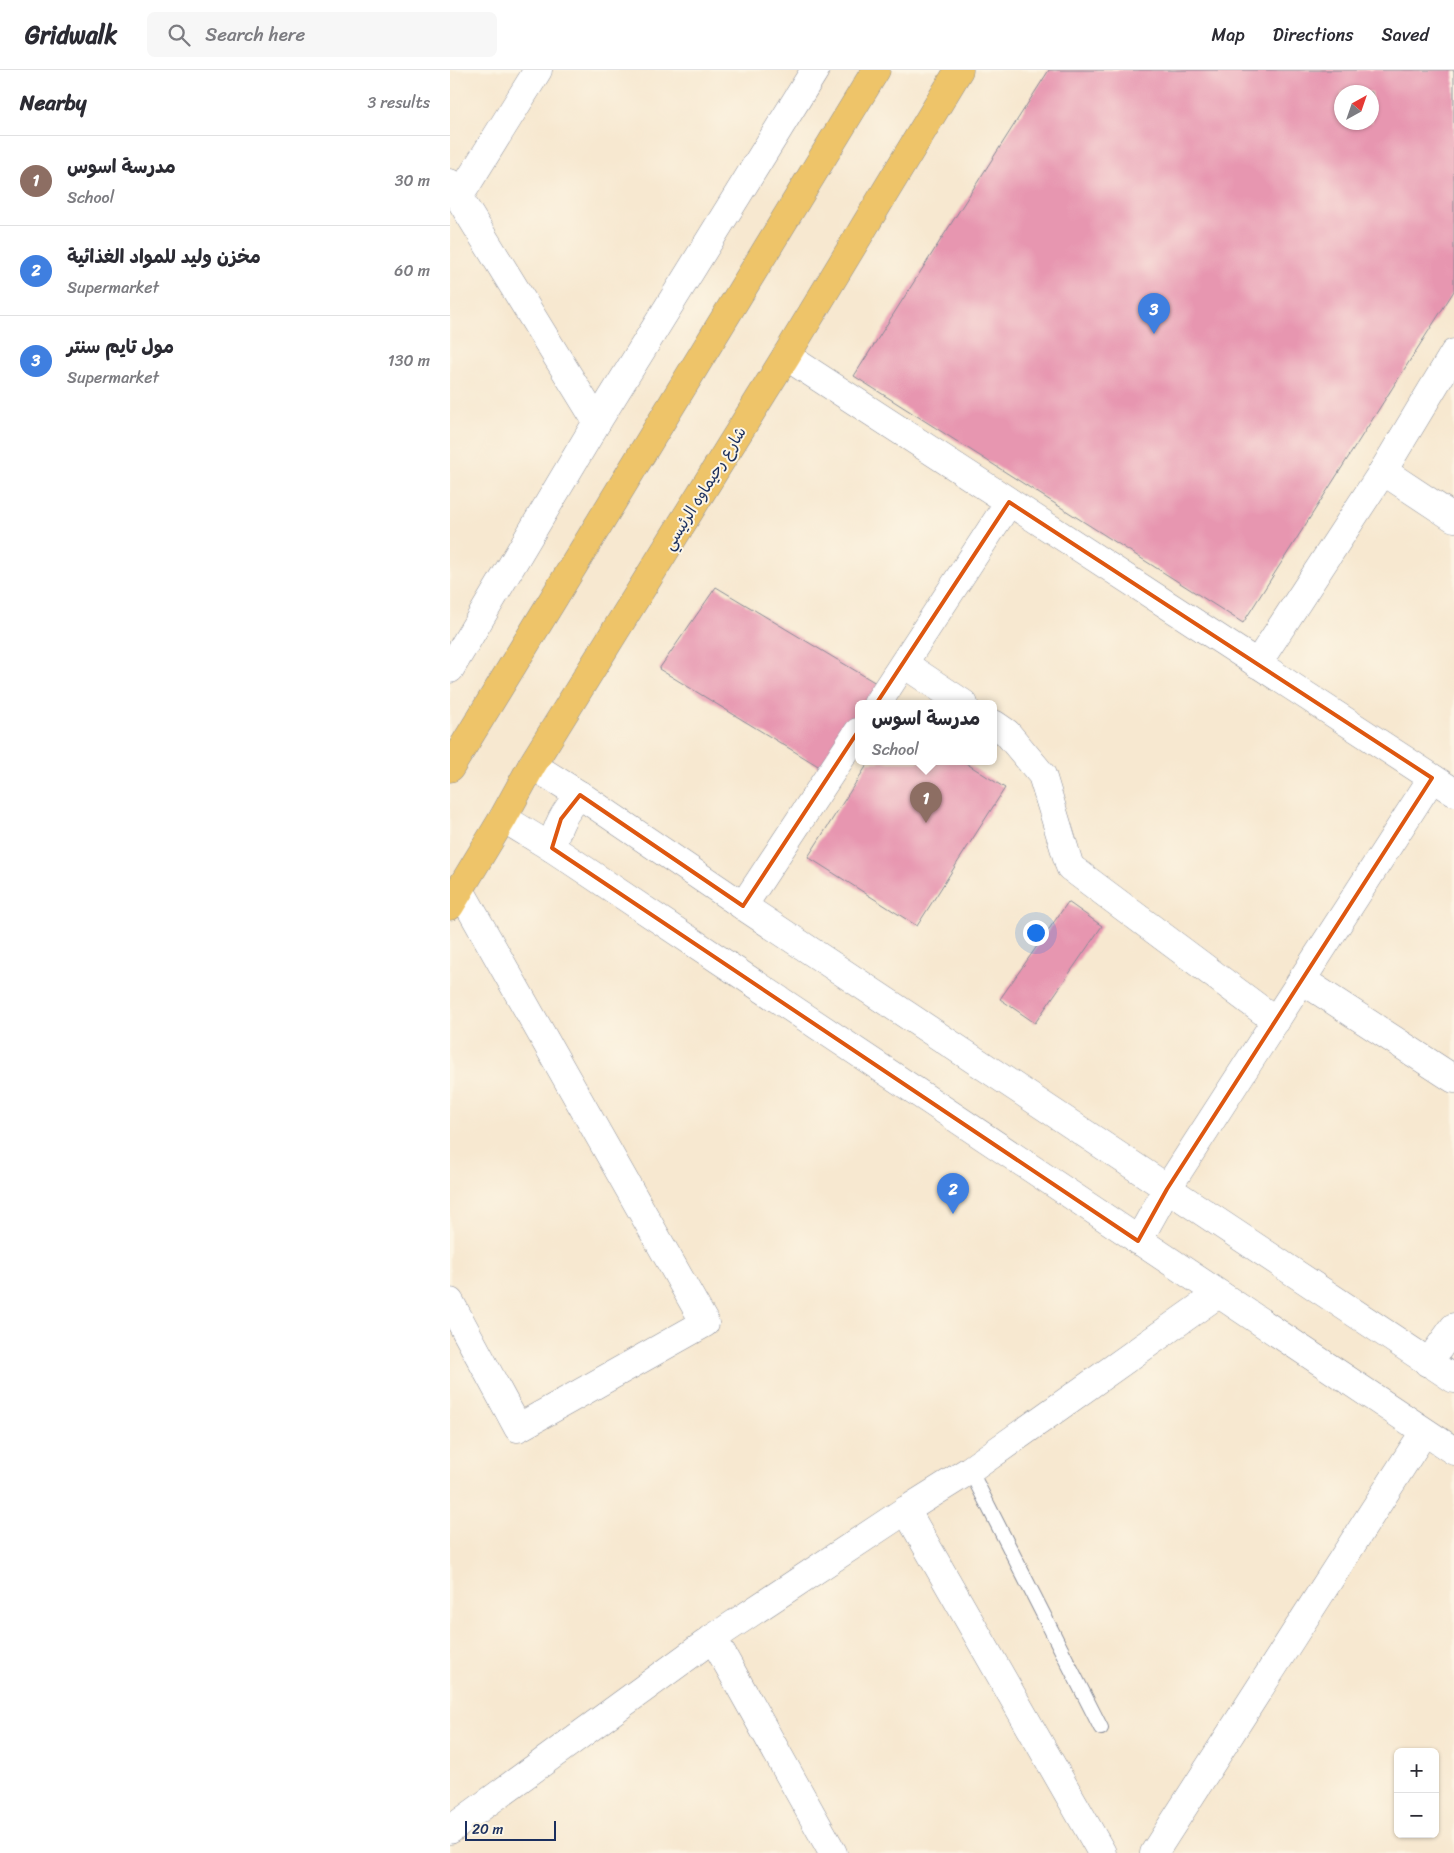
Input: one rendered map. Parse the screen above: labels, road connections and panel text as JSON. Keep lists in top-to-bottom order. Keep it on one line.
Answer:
{"streets":{"main road":["شارع رحيماوه الرئيسي"]},"scale_bar":"20 m","north":"top right","page":{"header":"Gridwalk","search":"Search here","nav":["Map","Directions","Saved"],"heading":["Nearby","3 results"],"list":[{"mark":"1","name":"مدرسة اسوس","note":"School","value":"30 m"},{"mark":"2","name":"مخزن وليد للمواد الغذائية","note":"Supermarket","value":"60 m"},{"mark":"3","name":"مول تايم سنتر","note":"Supermarket","value":"130 m"}],"pins":["3","1","2"],"popup":["مدرسة اسوس","School"],"map_buttons":["+","−"],"scale":"20 m"}}
